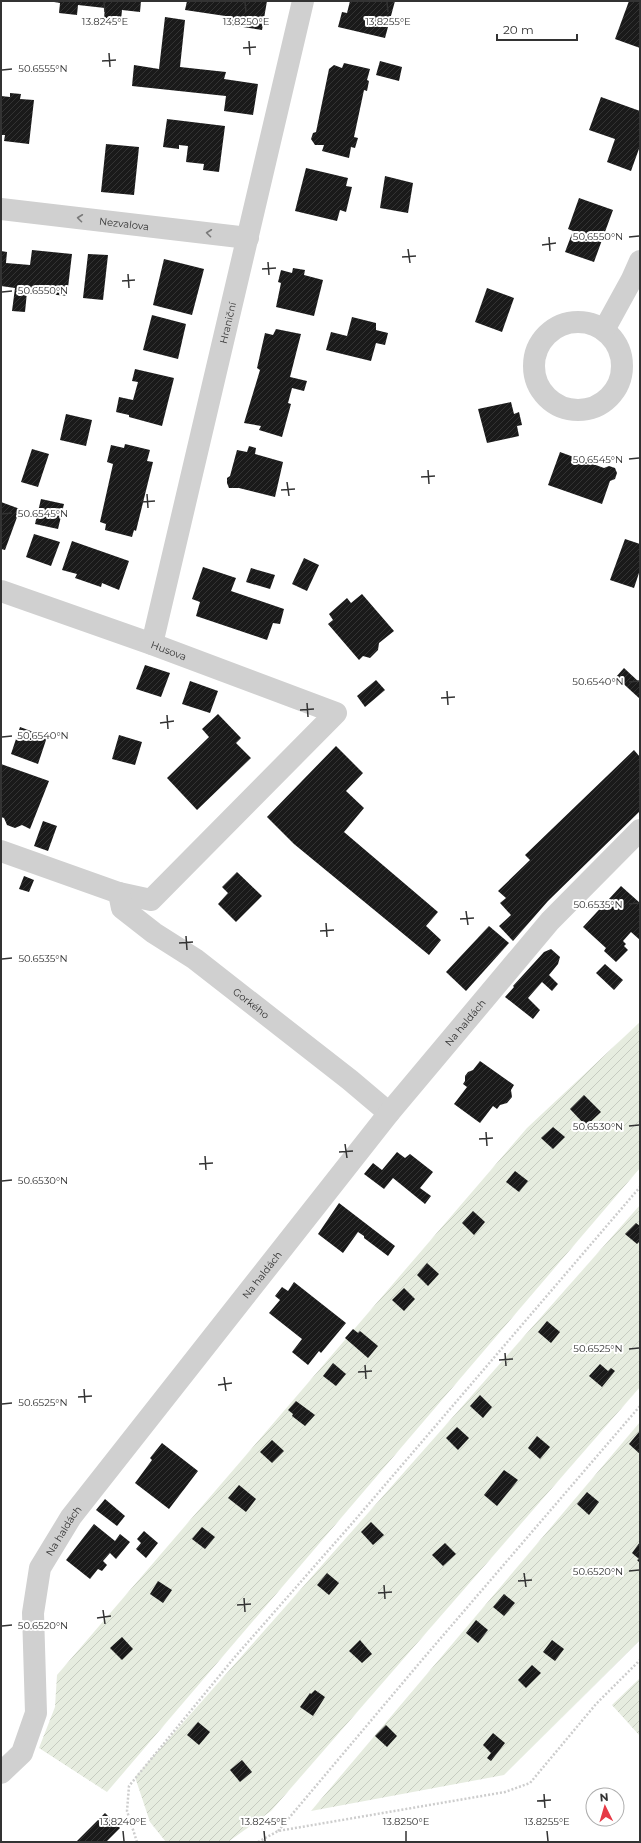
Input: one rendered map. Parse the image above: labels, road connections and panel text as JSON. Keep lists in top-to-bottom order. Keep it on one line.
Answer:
{"streets":{"street":["Nezvalova","Hraniční","Husova","Gorkého","Na haldách"]},"crossings":[["Nezvalova","Hraniční"],["Hraniční","Husova"],["Husova","Gorkého"],["Gorkého","Na haldách"]],"one_way":["Nezvalova"],"scale_bar":"20 m","north":"top","coordinates":["13.8245°E","13.8250°E","13.8255°E","50.6555°N","50.6550°N","50.6545°N","50.6540°N","50.6535°N","50.6530°N","50.6525°N","50.6520°N","13.8240°E"]}
